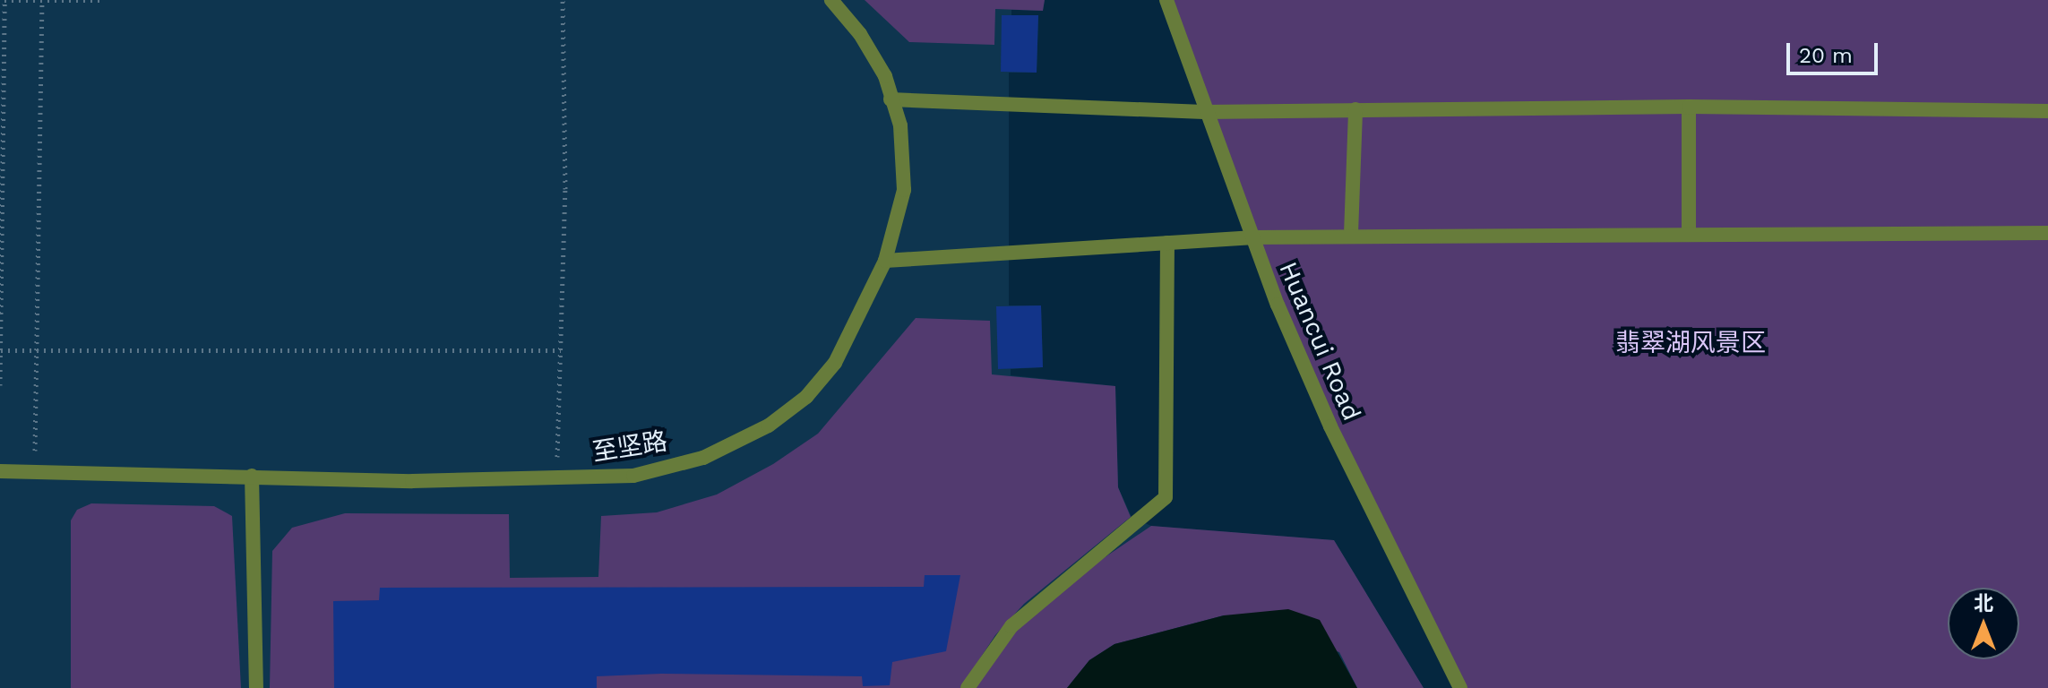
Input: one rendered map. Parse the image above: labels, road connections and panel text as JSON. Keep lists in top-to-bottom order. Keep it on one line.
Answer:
{"streets":{"street":["Huancui Road","至坚路"]},"parks":["翡翠湖风景区"],"scale_bar":"20 m","north":"top"}
